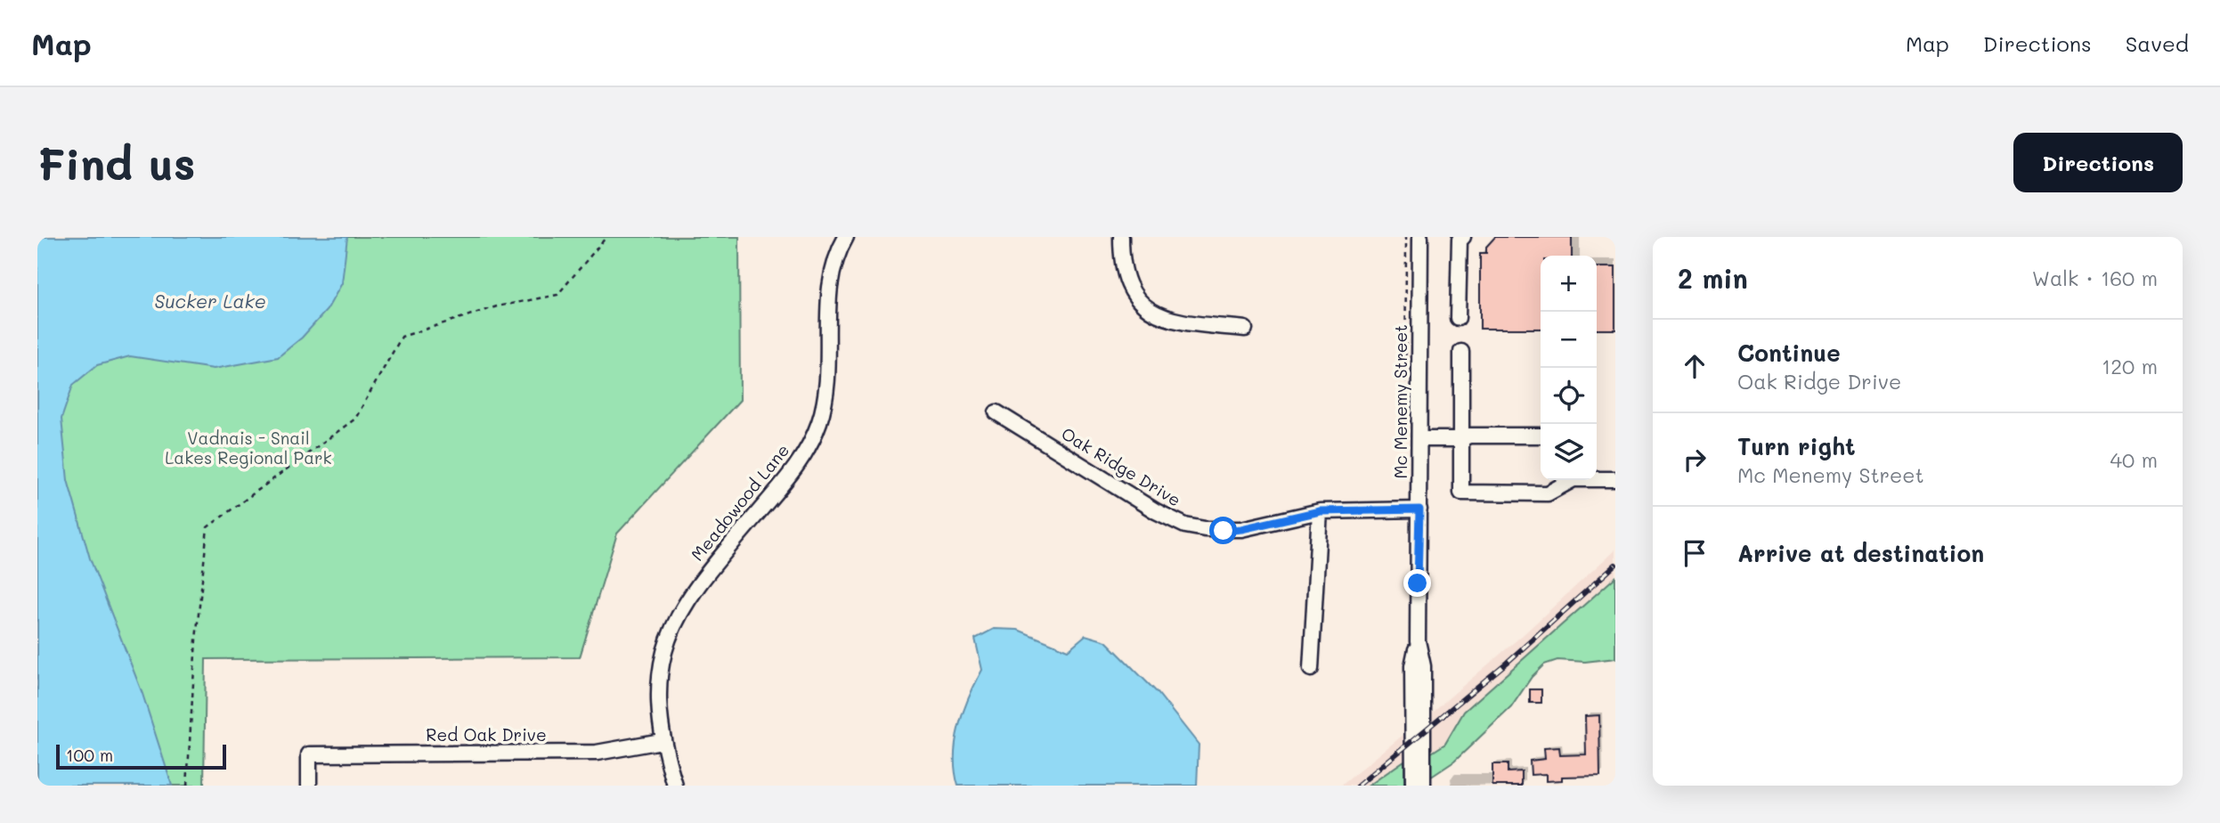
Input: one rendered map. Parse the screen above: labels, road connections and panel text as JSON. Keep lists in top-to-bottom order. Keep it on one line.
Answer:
{"streets":{"street":["Mc Menemy Street","Oak Ridge Drive","Meadowood Lane","Red Oak Drive"]},"crossings":[["Mc Menemy Street","Oak Ridge Drive"],["Meadowood Lane","Red Oak Drive"]],"water":["Sucker Lake"],"parks":["Vadnais - Snail Lakes Regional Park"],"scale_bar":"100 m","page":{"header":"Map","nav":["Map","Directions","Saved"],"buttons":"Directions","title":"Find us","heading":["2 min","Walk · 160 m"],"map_buttons":["+","−"],"list":[["Continue","Oak Ridge Drive","120 m"],["Turn right","Mc Menemy Street","40 m"],"Arrive at destination"],"scale":"100 m"}}
